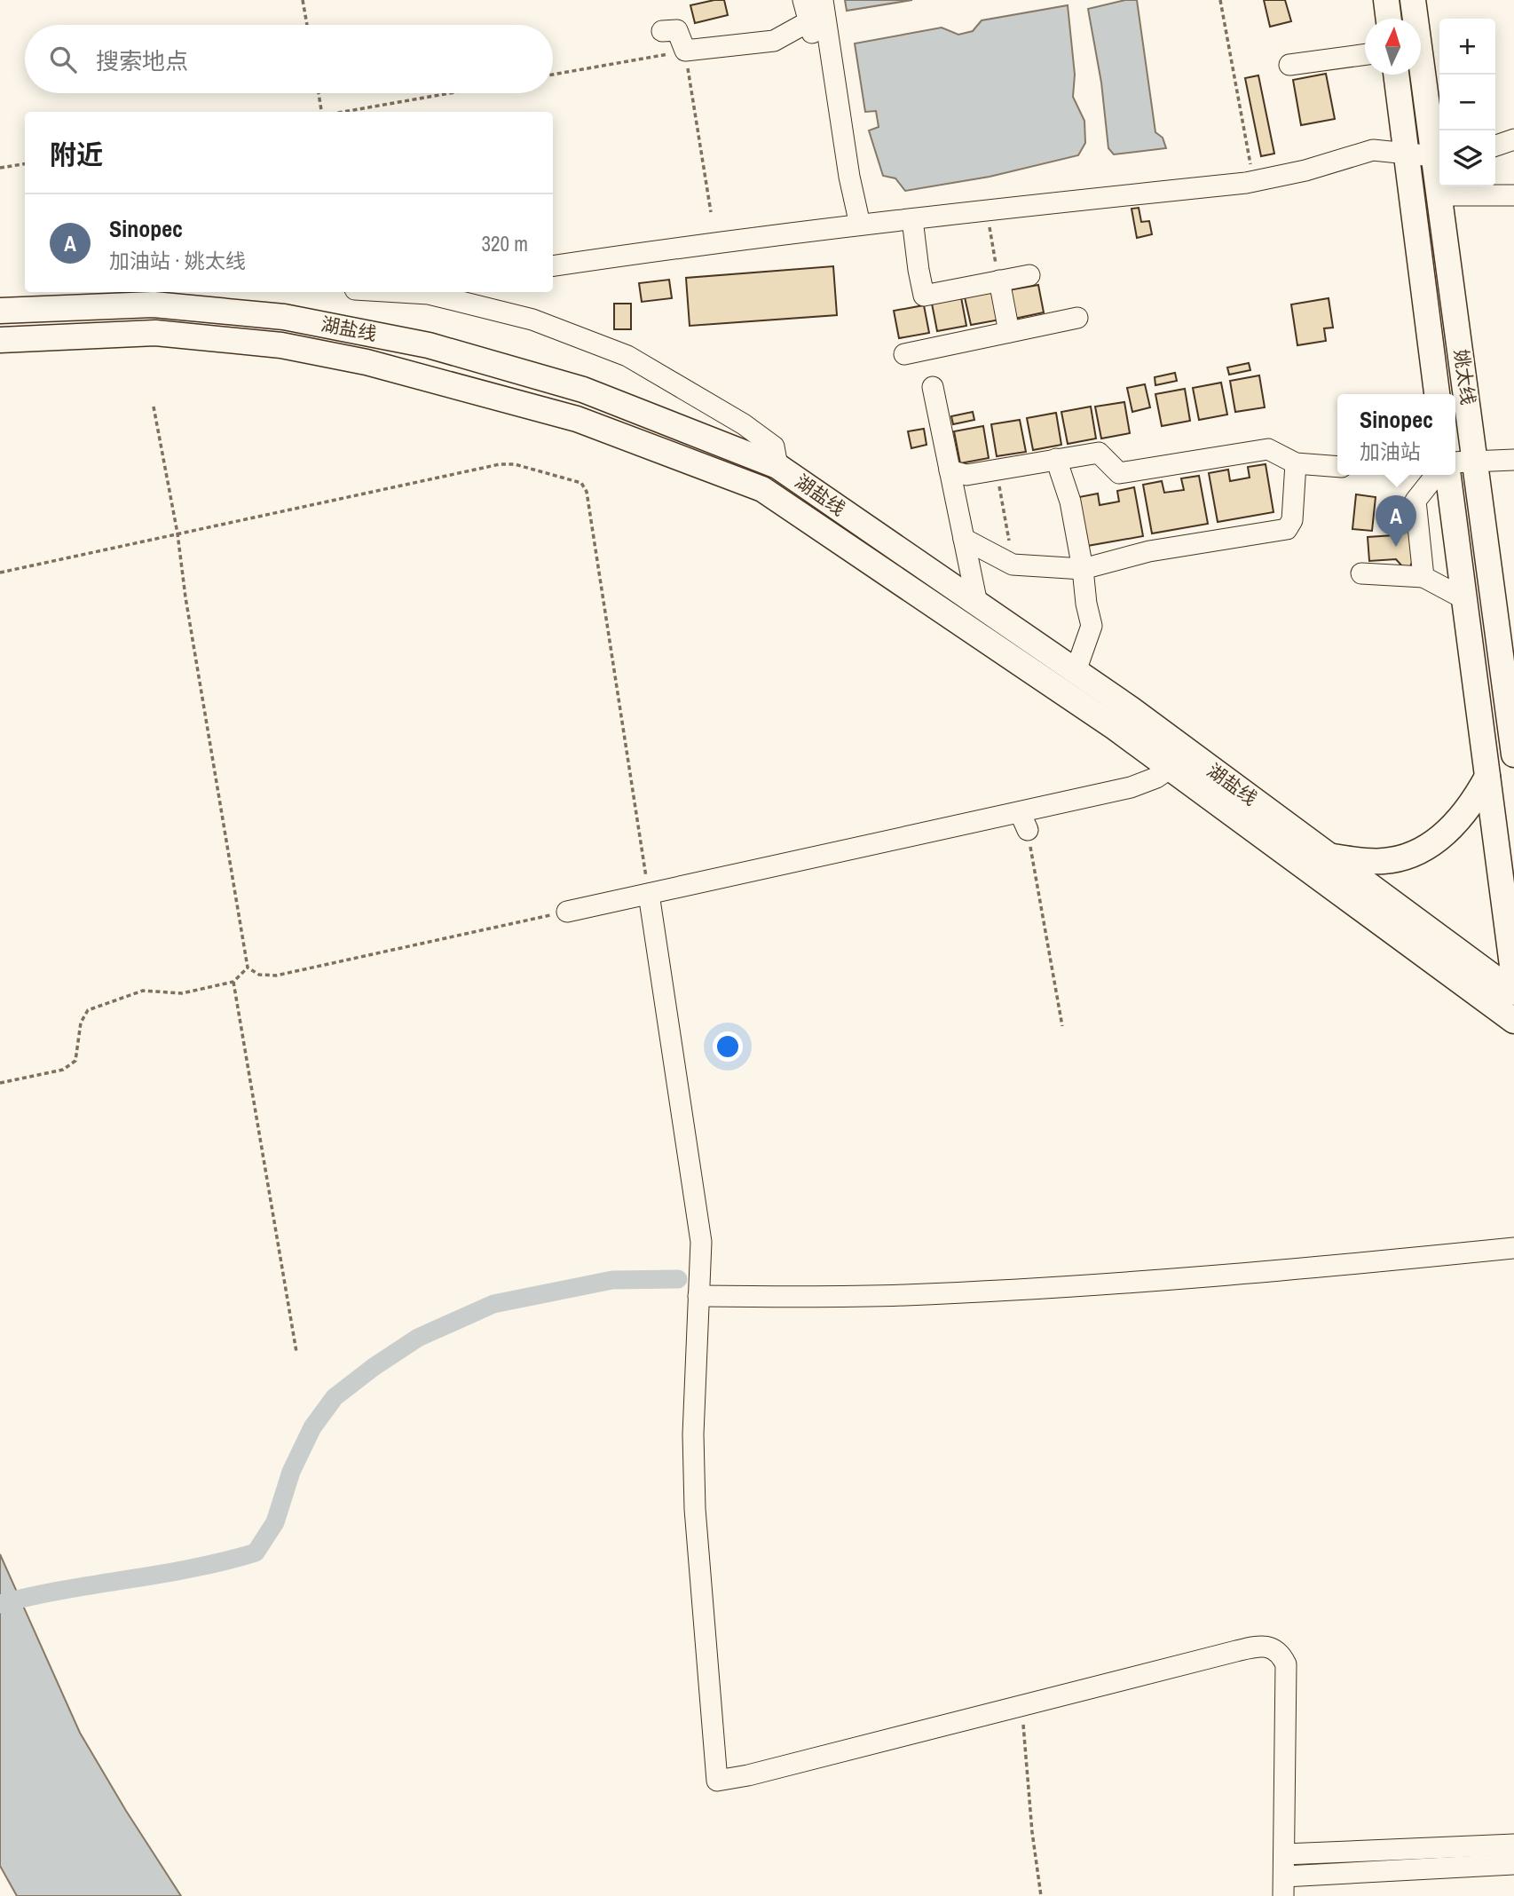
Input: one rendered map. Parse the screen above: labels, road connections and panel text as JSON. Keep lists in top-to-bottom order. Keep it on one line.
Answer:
{"streets":{"main road":["湖盐线","姚太线"]},"north":"top","page":{"map_buttons":["+","−"],"search":"搜索地点","heading":"附近","list":[{"mark":"A","name":"Sinopec","note":"加油站 · 姚太线","value":"320 m"}],"popup":["Sinopec","加油站"],"pins":"A"}}
